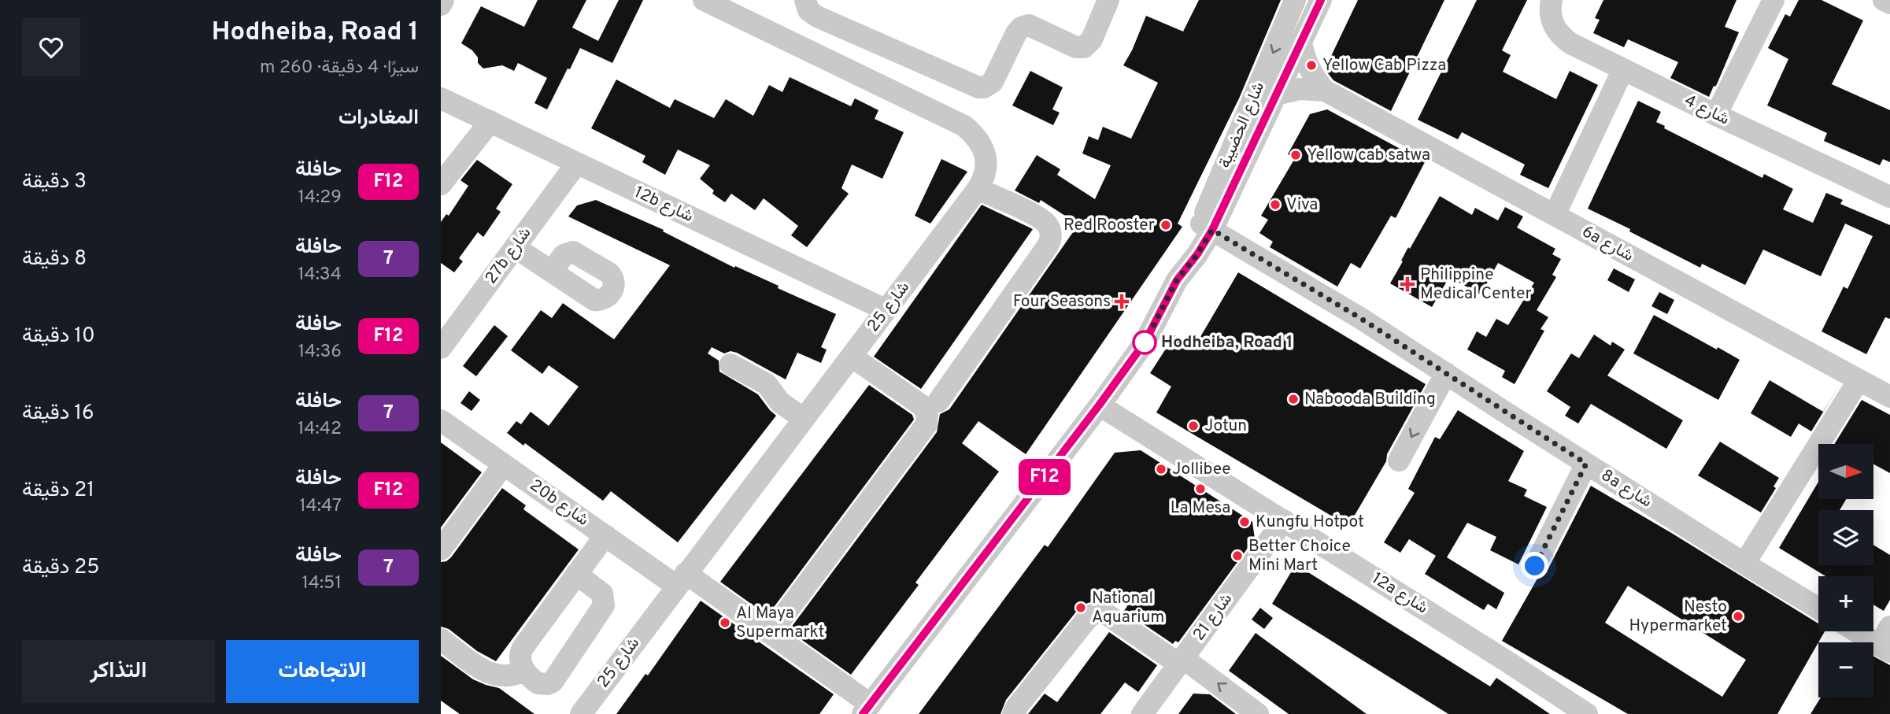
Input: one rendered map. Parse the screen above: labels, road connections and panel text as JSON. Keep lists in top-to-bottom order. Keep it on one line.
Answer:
{"streets":{"street":["شارع 4","شارع الحضيبة","12b شارع","6a شارع","27b شارع","شارع 25","8a شارع","20b شارع","12a شارع","شارع 21"]},"crossings":[["شارع الحضيبة","6a شارع"],["شارع الحضيبة","8a شارع"],["شارع الحضيبة","20b شارع"],["شارع الحضيبة","12a شارع"],["12b شارع","27b شارع"],["12b شارع","شارع 25"],["شارع 25","20b شارع"],["12a شارع","شارع 21"]],"places":{"other":["Yellow Cab Pizza","Yellow cab satwa","Viva","Red Rooster","Hodheiba, Road 1","Nabooda Building","Jotun","Jollibee","La Mesa","Kungfu Hotpot","Better Choice Mini Mart","National Aquarium","Nesto Hypermarket","Al Maya Supermarkt"],"health":["Philippine Medical Center","Four Seasons"]},"lines":["bus line F12"],"north":"right","page":{"on_map":"F12","heading":[["Hodheiba, Road 1","سيرًا · 4 دقيقة · 260 m"],"المغادرات"],"list":[{"mark":"F12","name":"حافلة","note":"14:29","value":"3 دقيقة"},{"mark":"7","name":"حافلة","note":"14:34","value":"8 دقيقة"},{"mark":"F12","name":"حافلة","note":"14:36","value":"10 دقيقة"},{"mark":"7","name":"حافلة","note":"14:42","value":"16 دقيقة"},{"mark":"F12","name":"حافلة","note":"14:47","value":"21 دقيقة"},{"mark":"7","name":"حافلة","note":"14:51","value":"25 دقيقة"}],"map_buttons":["+","−"],"buttons":["الاتجاهات","التذاكر"]}}
